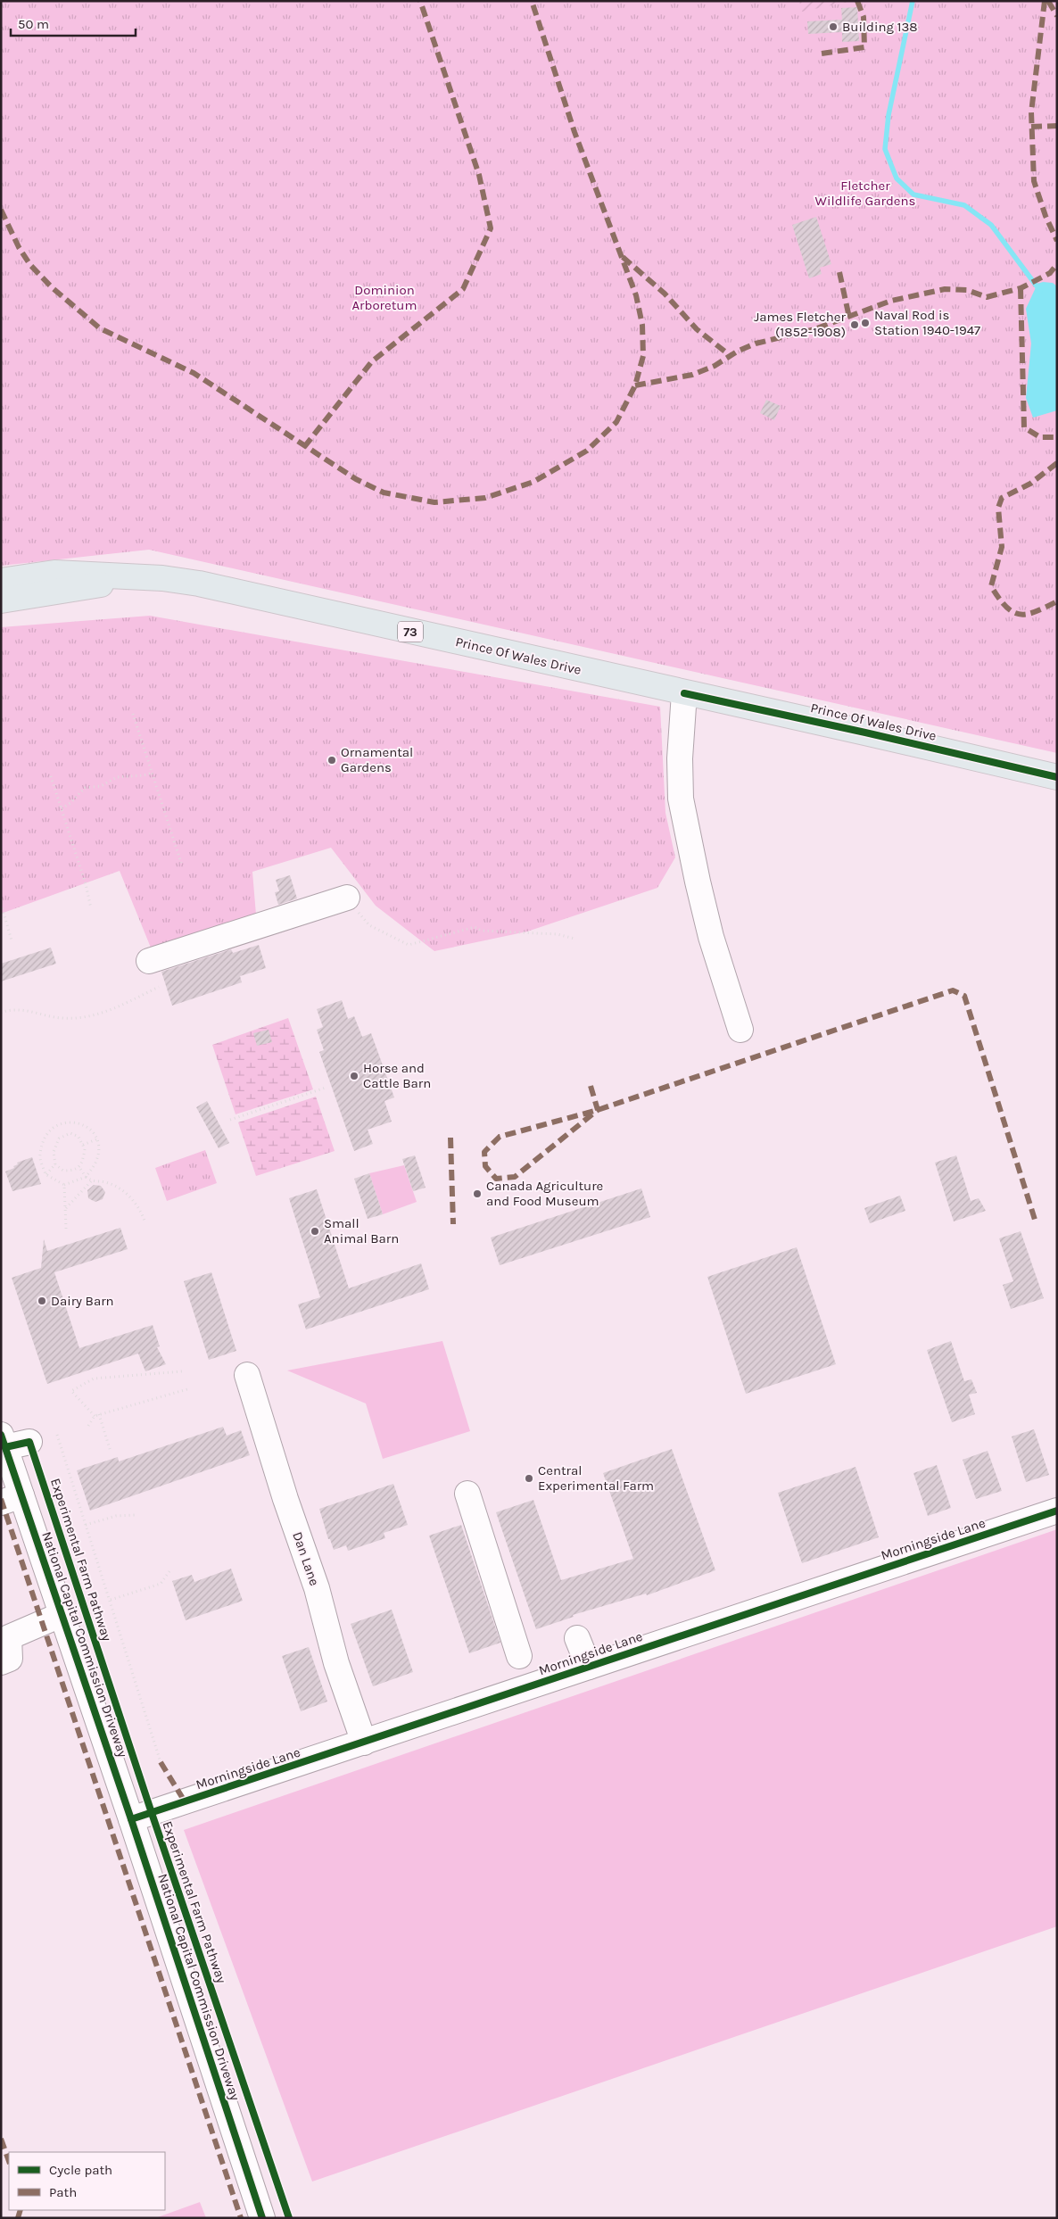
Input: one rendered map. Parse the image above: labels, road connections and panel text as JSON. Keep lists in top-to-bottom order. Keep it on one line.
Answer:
{"streets":{"main road":["73","Prince Of Wales Drive"],"street":["Morningside Lane","Dan Lane","National Capital Commission Driveway"],"cycle path":["Experimental Farm Pathway"]},"crossings":[["Morningside Lane","Dan Lane"],["Morningside Lane","National Capital Commission Driveway"]],"parks":["Fletcher Wildlife Gardens","Dominion Arboretum"],"places":["Building 138","Naval Rod is Station 1940-1947","James Fletcher (1852-1908)","Ornamental Gardens","Horse and Cattle Barn","Canada Agriculture and Food Museum","Small Animal Barn","Dairy Barn","Central Experimental Farm"],"legend":["Cycle path","Path"],"scale_bar":"50 m"}
